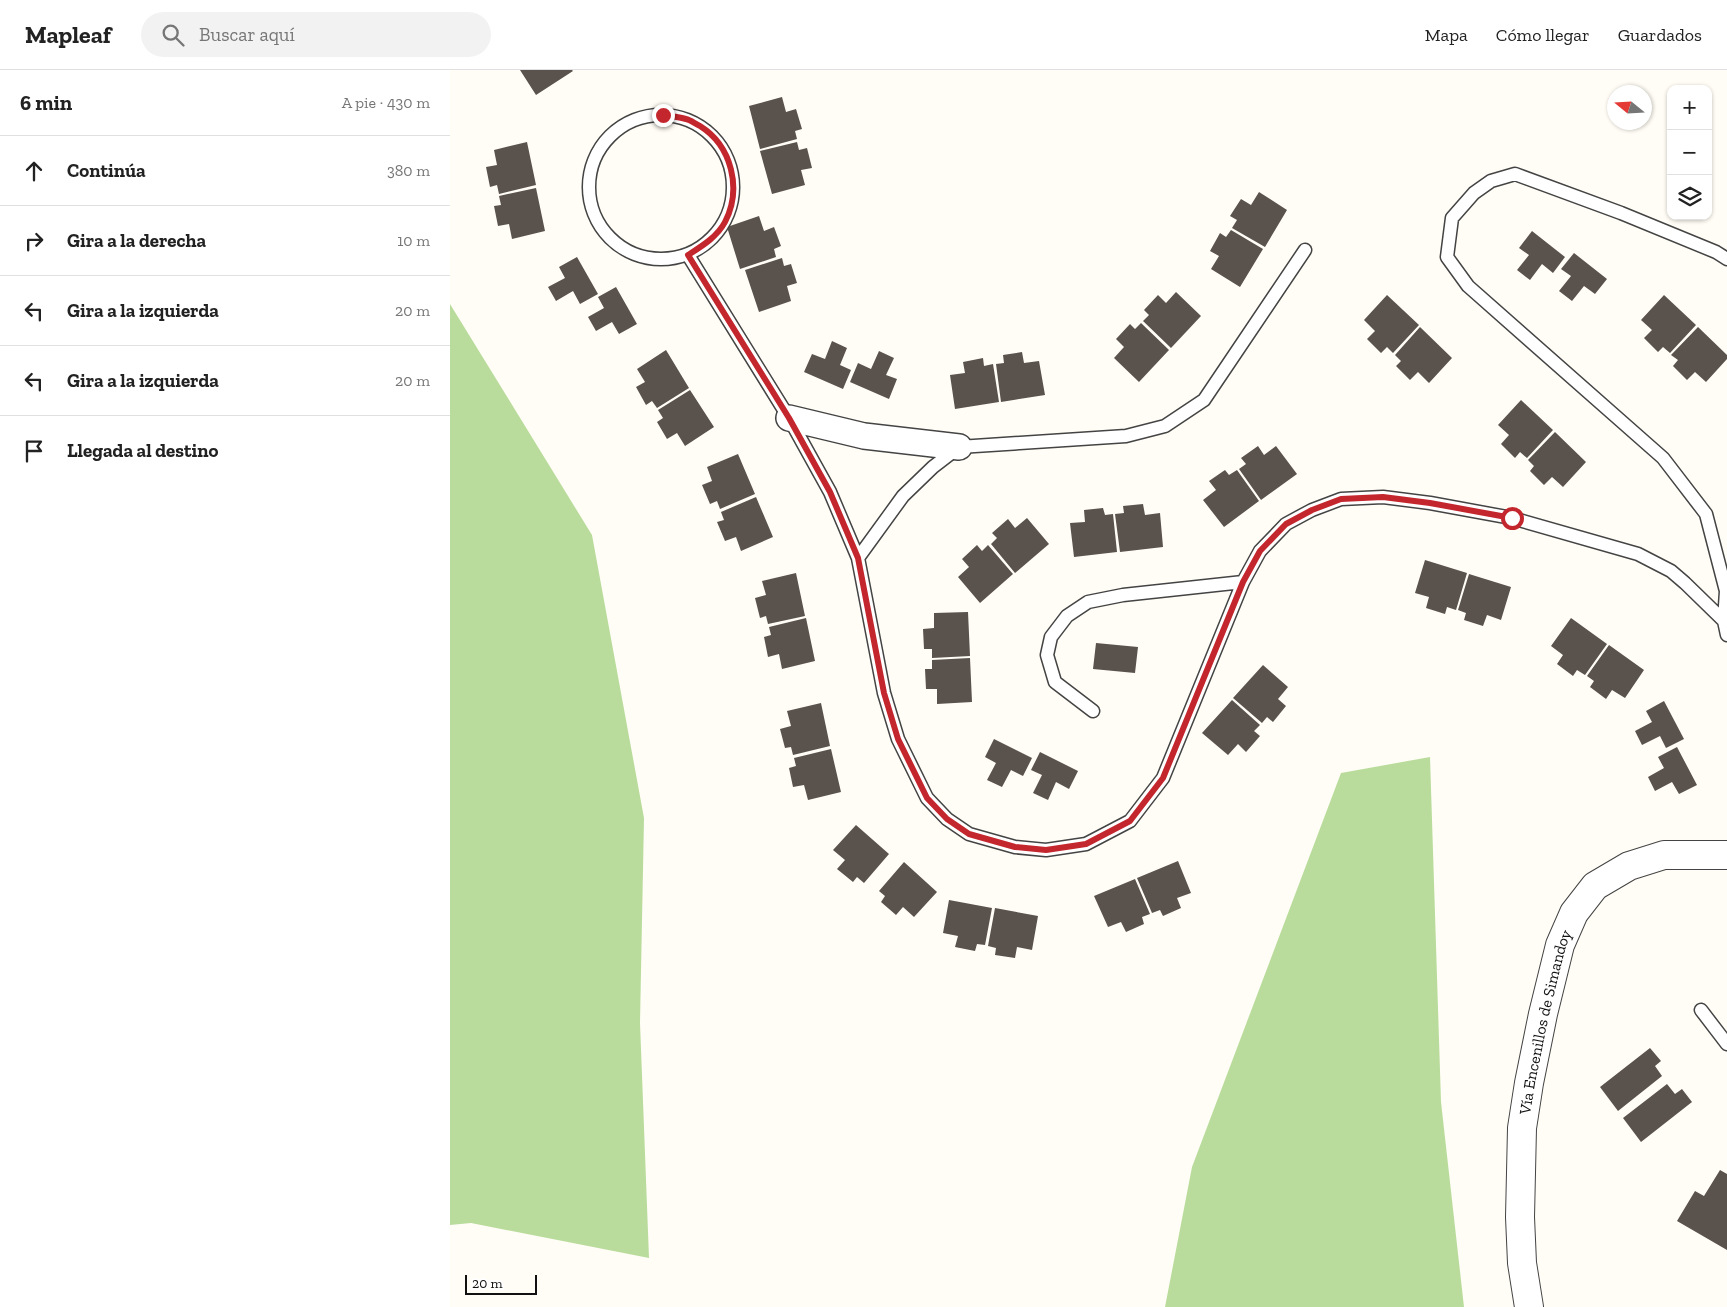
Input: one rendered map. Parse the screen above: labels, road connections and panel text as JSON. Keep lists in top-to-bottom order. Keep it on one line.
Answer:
{"streets":{"street":["Vía Encenillos de Simandoy"]},"scale_bar":"20 m","north":"left","page":{"header":"Mapleaf","search":"Buscar aquí","nav":["Mapa","Cómo llegar","Guardados"],"heading":["6 min","A pie · 430 m"],"map_buttons":["+","−"],"list":[["Continúa","380 m"],["Gira a la derecha","10 m"],["Gira a la izquierda","20 m"],["Gira a la izquierda","20 m"],"Llegada al destino"],"scale":"20 m"}}
